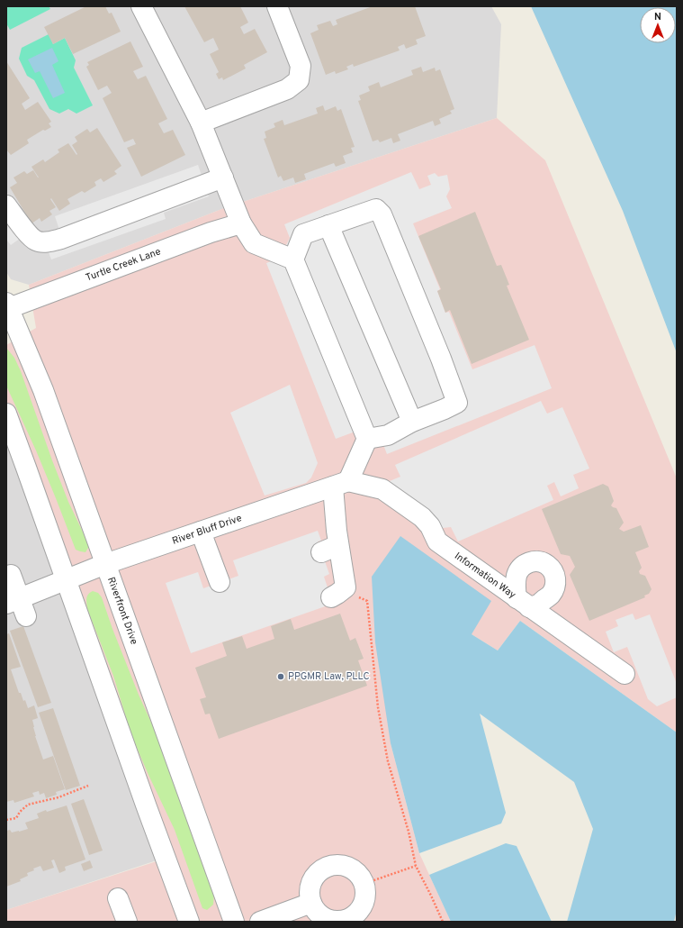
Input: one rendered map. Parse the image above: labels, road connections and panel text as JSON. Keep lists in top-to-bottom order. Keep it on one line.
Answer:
{"streets":{"street":["Turtle Creek Lane","River Bluff Drive","Information Way","Riverfront Drive"]},"crossings":[["Turtle Creek Lane","Riverfront Drive"],["River Bluff Drive","Information Way"],["River Bluff Drive","Riverfront Drive"]],"places":["PPGMR Law, PLLC"],"north":"top"}
